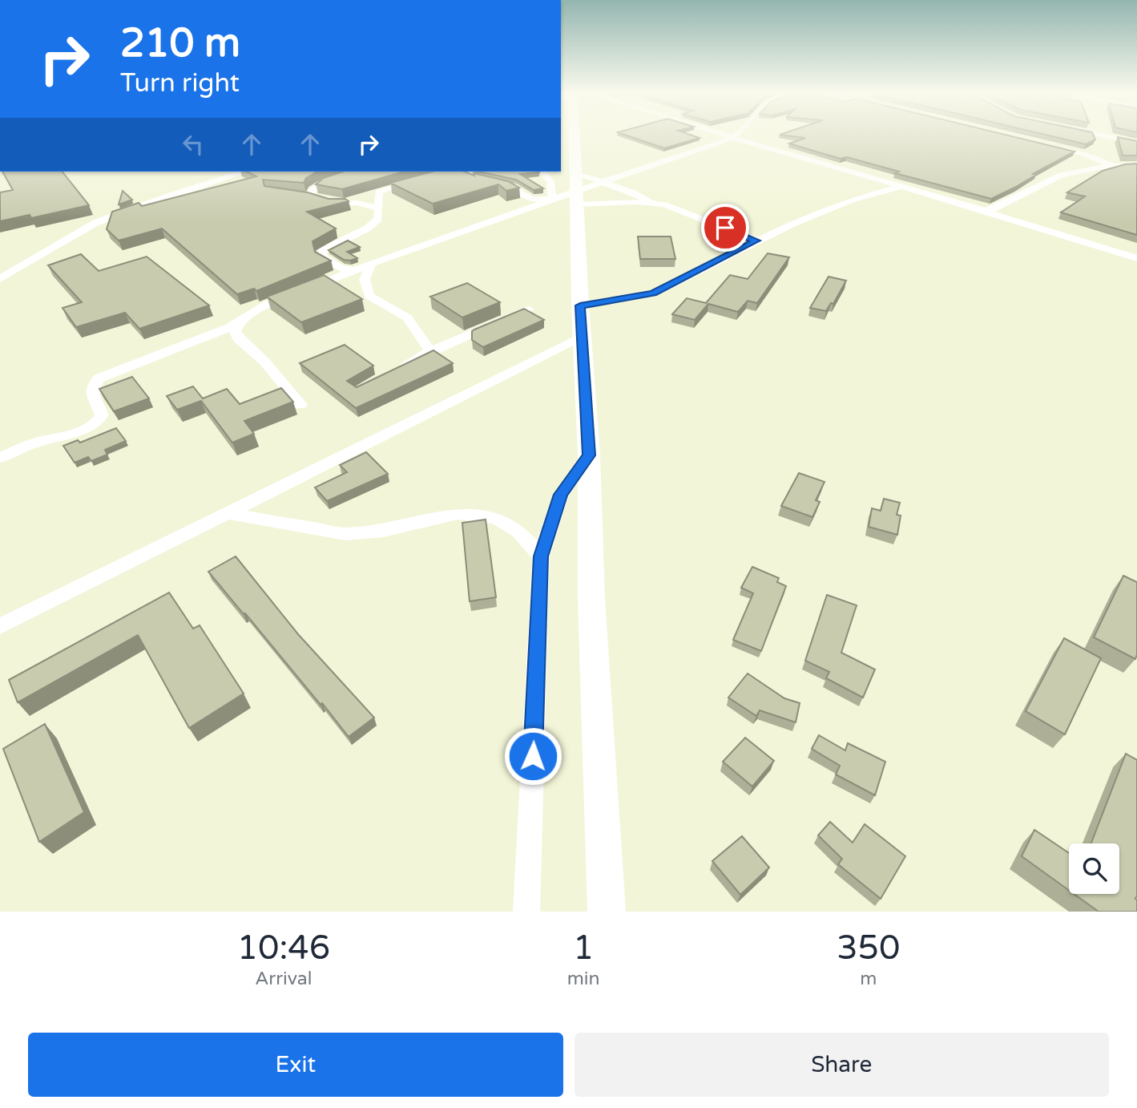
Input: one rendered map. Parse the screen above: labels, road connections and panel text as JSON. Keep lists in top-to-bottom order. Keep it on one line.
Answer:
{"page":{"turn":["210 m","Turn right"],"eta":["10:46","Arrival","1","min","350","m"],"buttons":["Exit","Share"]}}
